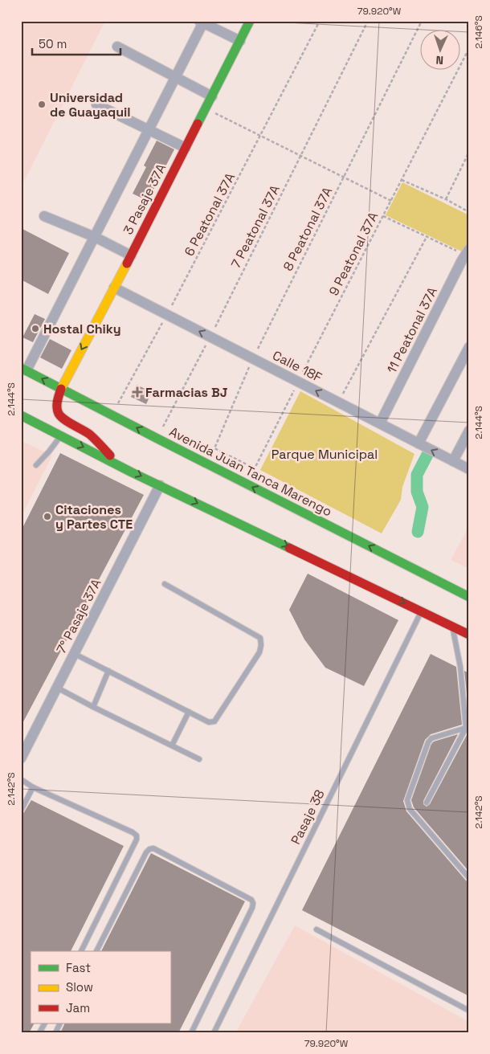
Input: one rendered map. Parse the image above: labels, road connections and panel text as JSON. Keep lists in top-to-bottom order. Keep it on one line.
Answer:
{"streets":{"main road":["3 Pasaje 37A","Avenida Juan Tanca Marengo"],"street":["11 Peatonal 37A","Calle 18F","7° Pasaje 37A"],"lane":["Pasaje 38"],"path":["6 Peatonal 37A","7 Peatonal 37A","8 Peatonal 37A","9 Peatonal 37A"]},"crossings":[["3 Pasaje 37A","Calle 18F"],["3 Pasaje 37A","Avenida Juan Tanca Marengo"],["6 Peatonal 37A","Calle 18F"],["6 Peatonal 37A","Avenida Juan Tanca Marengo"],["7 Peatonal 37A","Calle 18F"],["7 Peatonal 37A","Avenida Juan Tanca Marengo"],["8 Peatonal 37A","9 Peatonal 37A"],["8 Peatonal 37A","Calle 18F"],["9 Peatonal 37A","Calle 18F"],["11 Peatonal 37A","Calle 18F"]],"parks":["Parque Municipal"],"places":{"other":["Universidad de Guayaquil","Hostal Chiky","Citaciones y Partes CTE"],"health":["Farmacias BJ"]},"legend":["Fast","Slow","Jam"],"scale_bar":"50 m","north":"bottom","coordinates":["79.920°W","2.146°S","2.144°S","2.142°S"]}
